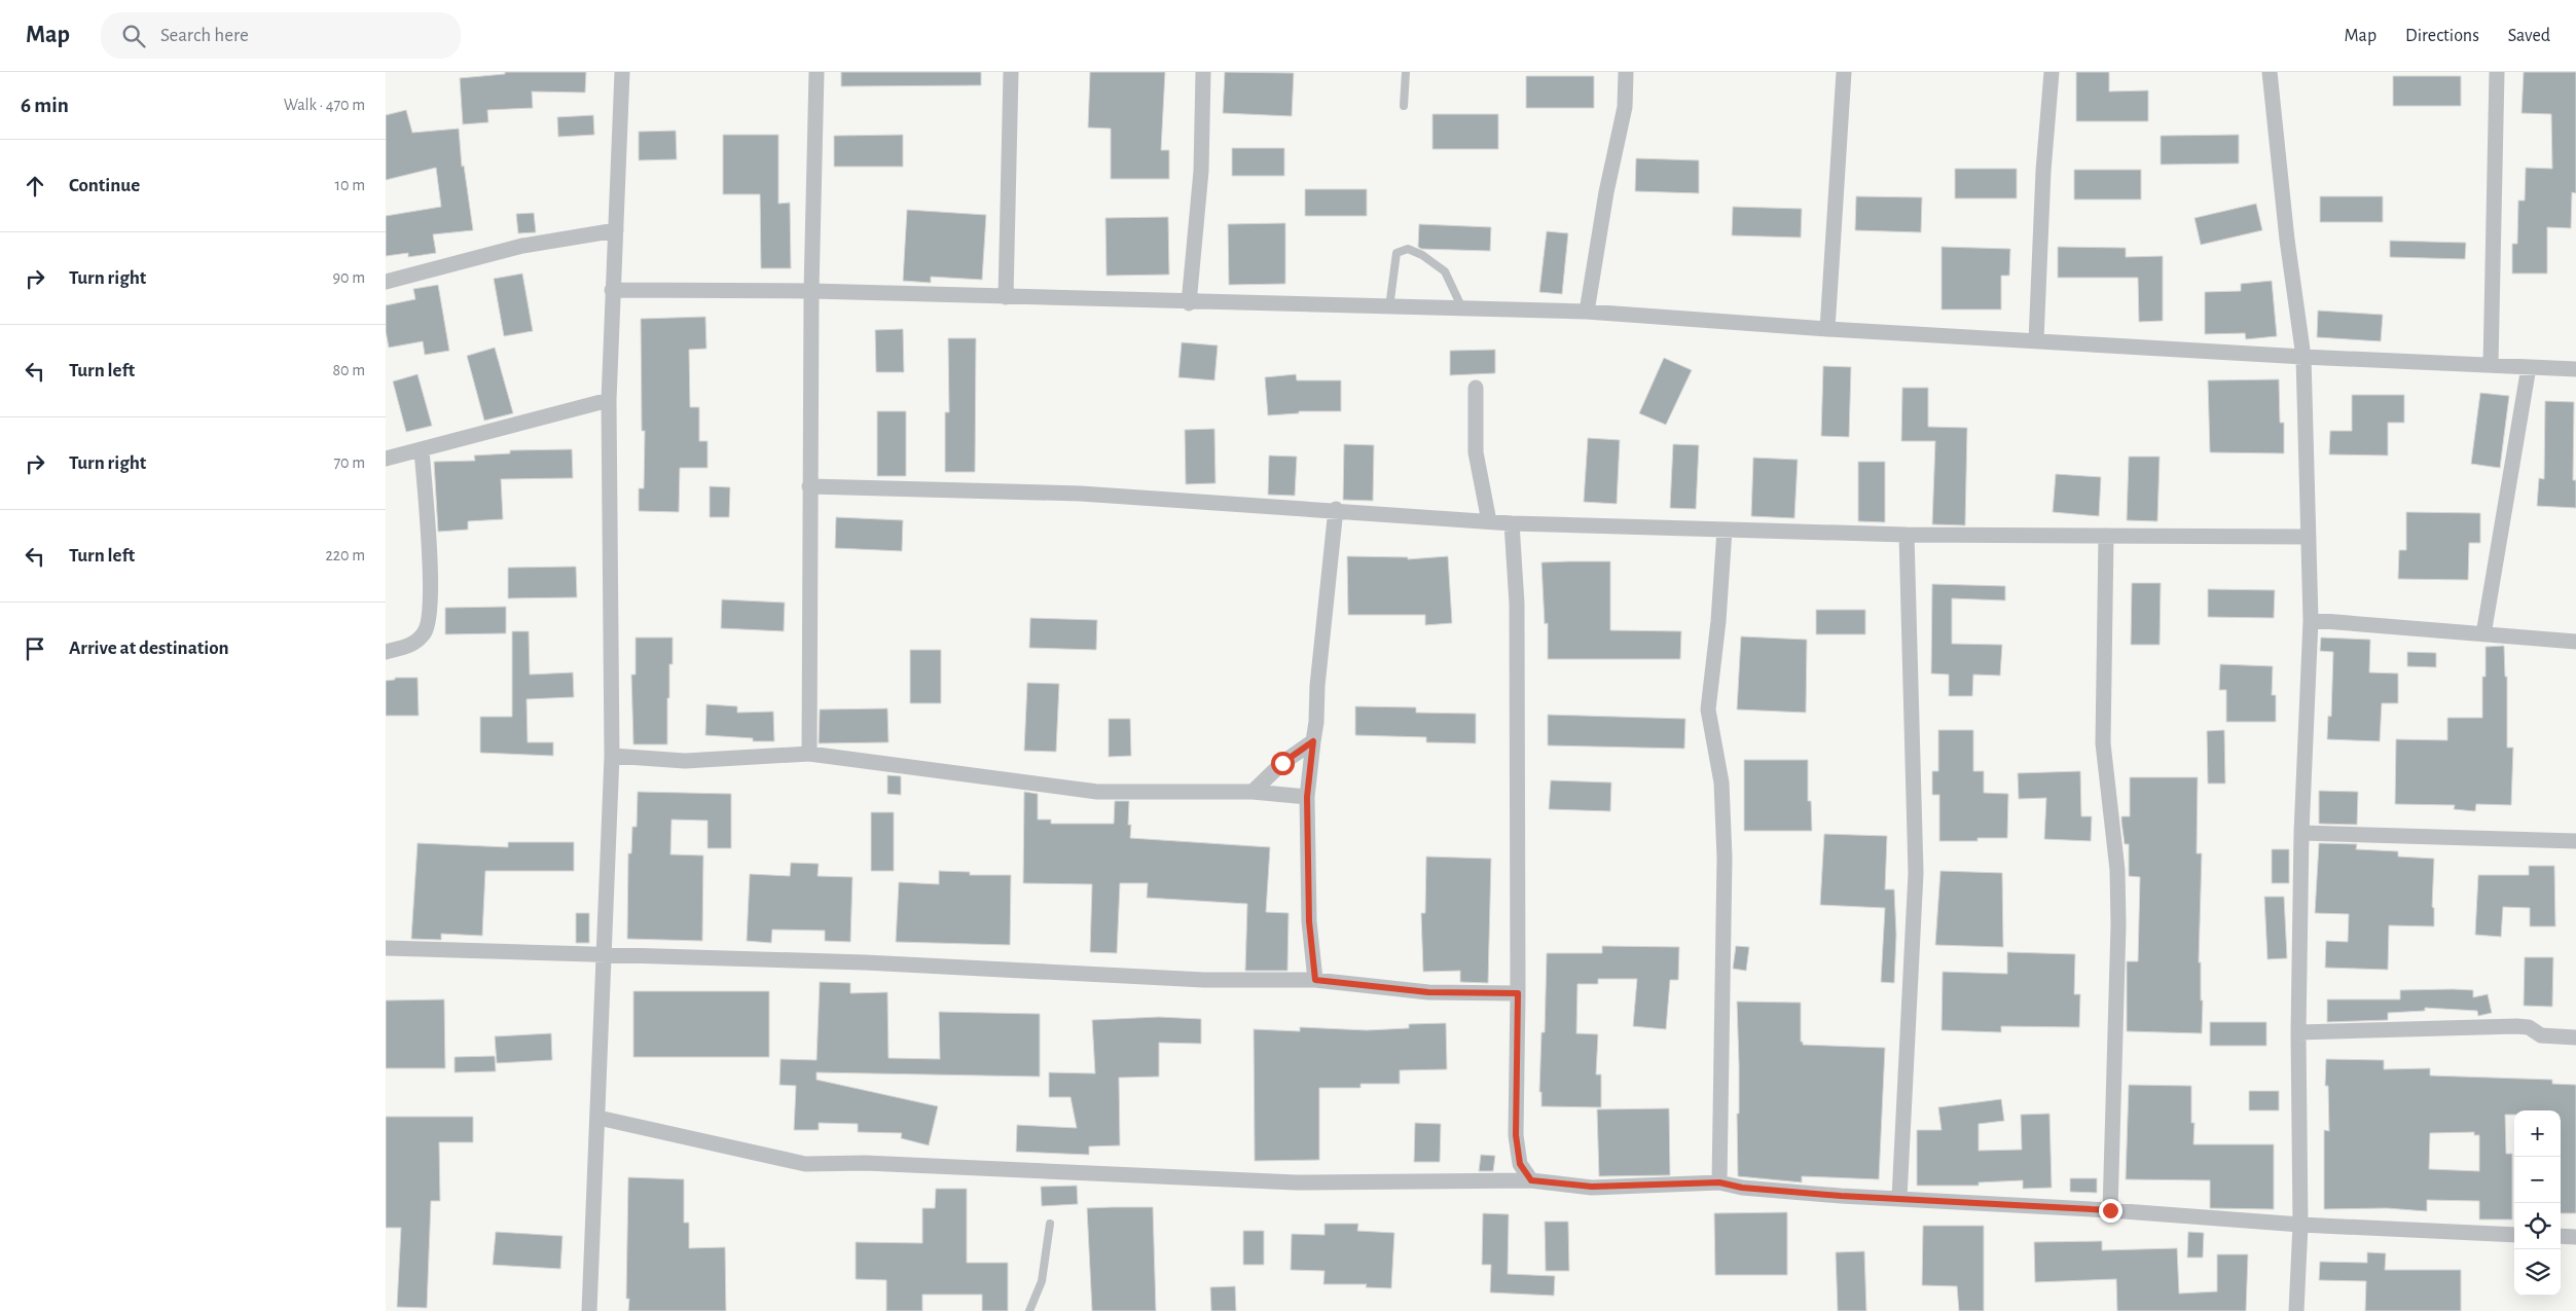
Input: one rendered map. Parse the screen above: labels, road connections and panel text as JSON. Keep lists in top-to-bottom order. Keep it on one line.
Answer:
{"page":{"header":"Map","search":"Search here","nav":["Map","Directions","Saved"],"heading":["6 min","Walk · 470 m"],"list":[["Continue","10 m"],["Turn right","90 m"],["Turn left","80 m"],["Turn right","70 m"],["Turn left","220 m"],"Arrive at destination"],"map_buttons":["+","−"]}}
